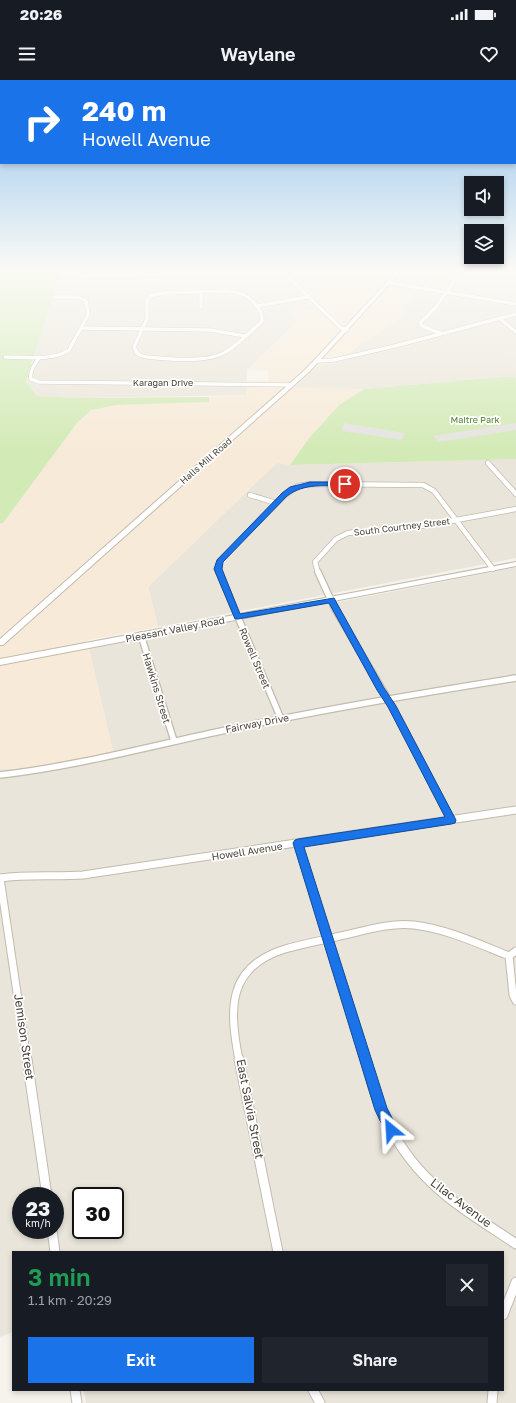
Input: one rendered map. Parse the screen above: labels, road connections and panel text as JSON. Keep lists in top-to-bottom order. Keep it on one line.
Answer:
{"streets":{"street":["Karagan Drive","Halls Mill Road","South Courtney Street","Pleasant Valley Road","Rowell Street","Hawkins Street","Fairway Drive","Howell Avenue","Jemison Street","East Salvia Street","Lilac Avenue"]},"crossings":[["Karagan Drive","Halls Mill Road"],["South Courtney Street","Pleasant Valley Road"],["South Courtney Street","Rowell Street"],["Pleasant Valley Road","Rowell Street"],["Pleasant Valley Road","Hawkins Street"],["Rowell Street","Fairway Drive"],["Hawkins Street","Fairway Drive"],["Howell Avenue","Jemison Street"],["Howell Avenue","Lilac Avenue"],["East Salvia Street","Lilac Avenue"]],"parks":["Maitre Park"],"page":{"status":"20:26","header":"Waylane","turn":["240 m","Howell Avenue"],"speed":"23 km/h","limit":"30","heading":["3 min","1.1 km · 20:29"],"buttons":["Exit","Share"]}}
